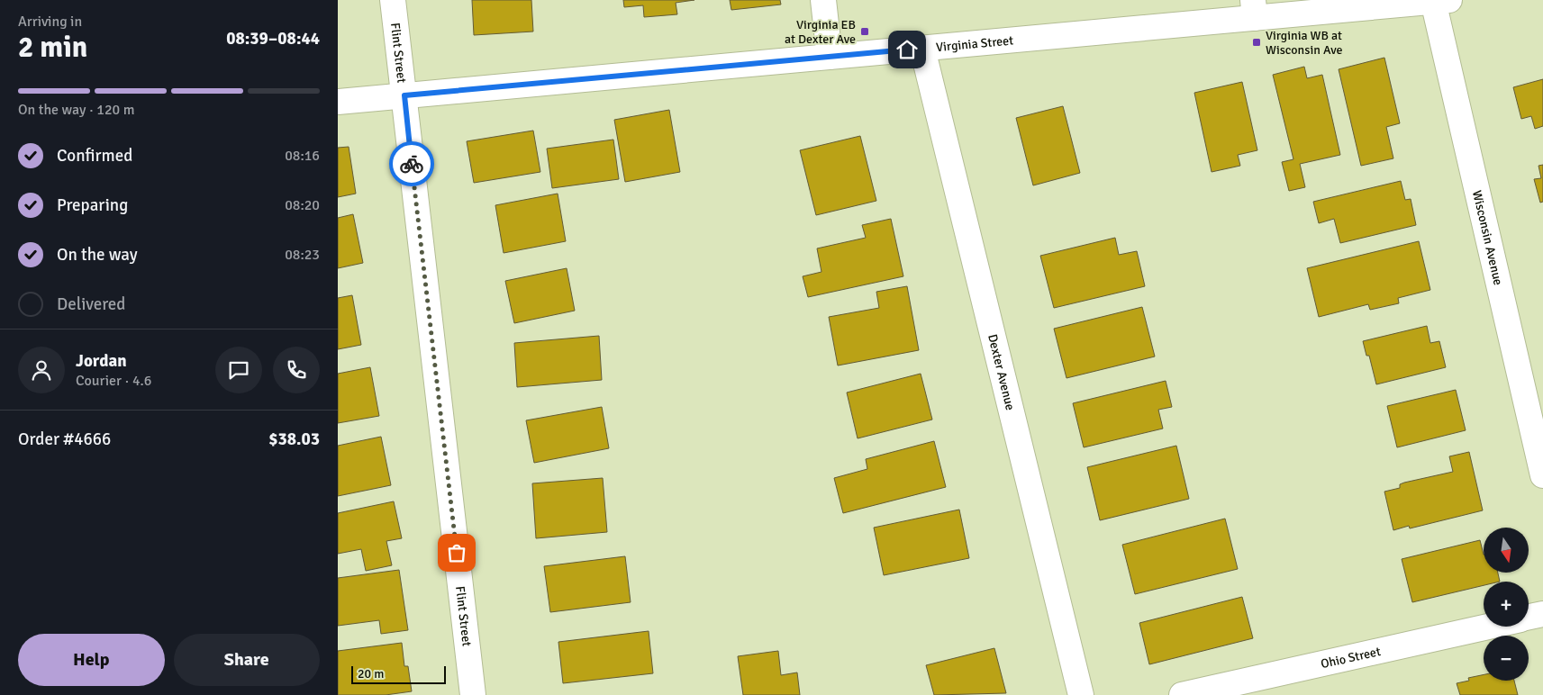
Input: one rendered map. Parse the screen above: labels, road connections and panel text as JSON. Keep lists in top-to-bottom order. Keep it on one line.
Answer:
{"streets":{"street":["Virginia Street","Flint Street","Wisconsin Avenue","Dexter Avenue","Ohio Street"]},"crossings":[["Virginia Street","Flint Street"],["Virginia Street","Wisconsin Avenue"],["Virginia Street","Dexter Avenue"]],"places":{"transit":["Virginia EB at Dexter Ave","Virginia WB at Wisconsin Ave"]},"scale_bar":"20 m","north":"bottom","page":{"heading":["2 min","Arriving in","08:39–08:44"],"panel":["Jordan","Courier · 4.6","Order #4666","$38.03"],"bar":"On the way · 120 m","list":[["Confirmed","08:16"],["Preparing","08:20"],["On the way","08:23"],"Delivered"],"map_buttons":["+","−"],"buttons":["Help","Share"],"scale":"20 m"}}
